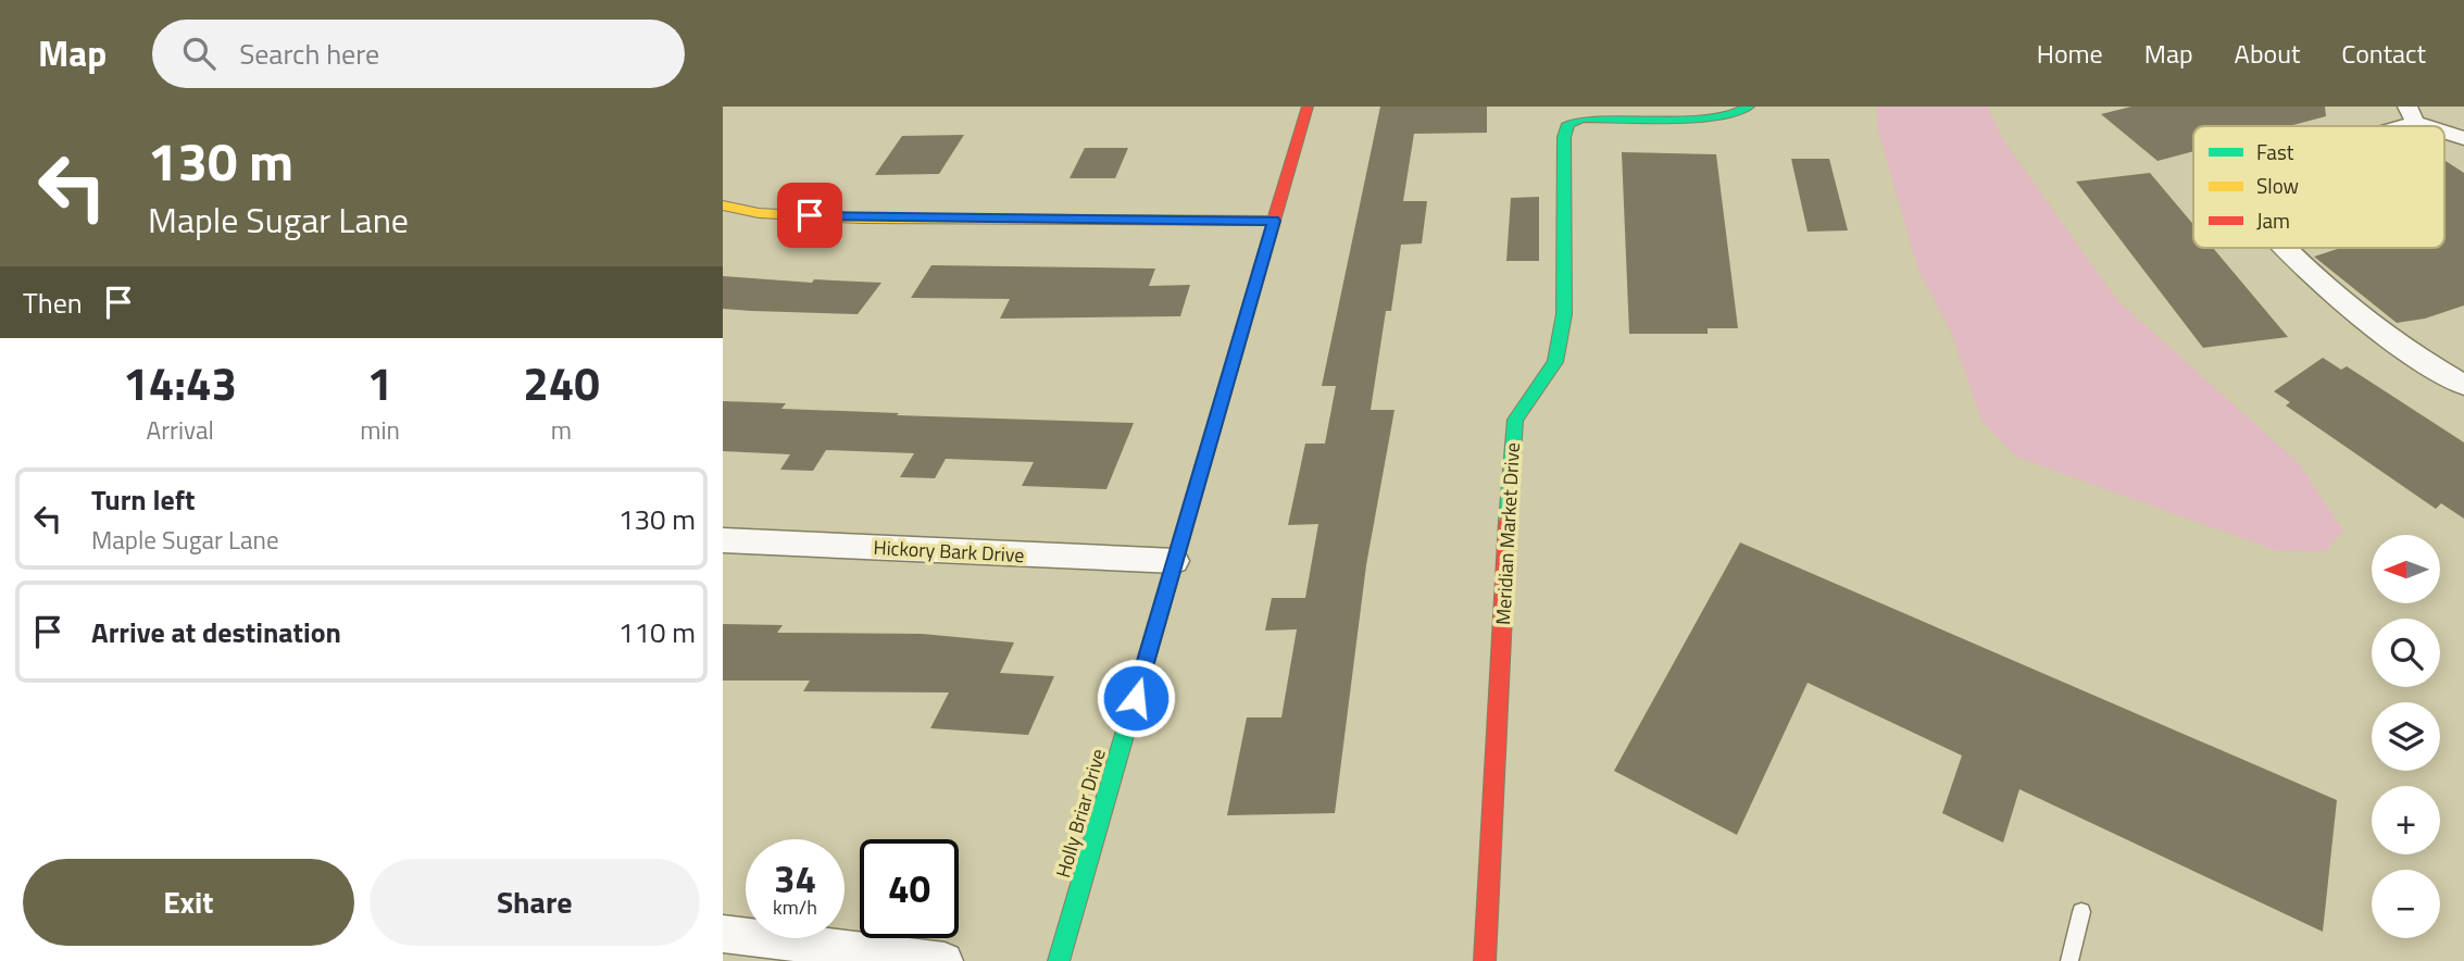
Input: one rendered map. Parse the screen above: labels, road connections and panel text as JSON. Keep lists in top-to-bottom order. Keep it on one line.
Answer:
{"streets":{"street":["Meridian Market Drive","Hickory Bark Drive","Holly Briar Drive"]},"crossings":[["Hickory Bark Drive","Holly Briar Drive"]],"legend":["Fast","Slow","Jam"],"north":"left","page":{"header":"Map","search":"Search here","nav":["Home","Map","About","Contact"],"turn":["130 m","Maple Sugar Lane"],"then":"Then","eta":["14:43","Arrival","1","min","240","m"],"list":[{"name":"Turn left","note":"Maple Sugar Lane","value":"130 m"},{"name":"Arrive at destination","value":"110 m"}],"map_buttons":["+","−"],"speed":"34 km/h","limit":"40","buttons":["Exit","Share"]}}
